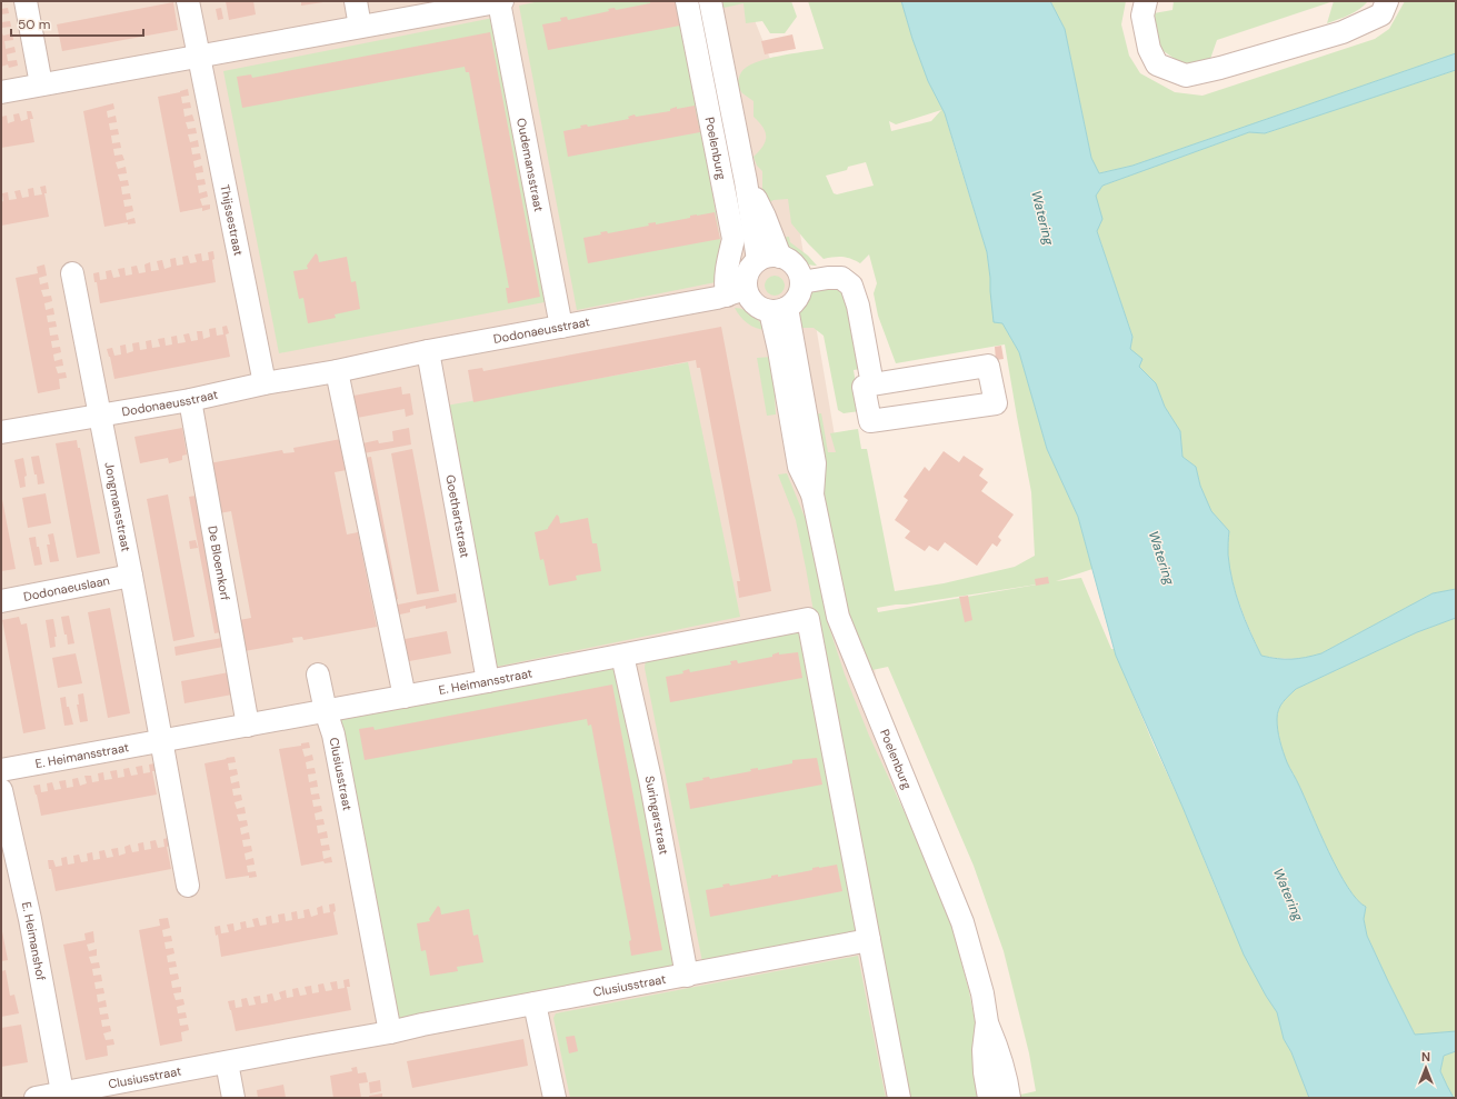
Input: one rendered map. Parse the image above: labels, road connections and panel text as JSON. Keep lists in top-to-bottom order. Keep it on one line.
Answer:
{"streets":{"street":["Poelenburg","Oudemansstraat","Thijssestraat","Dodonaeusstraat","Jongmansstraat","Goethartstraat","De Bloemkorf","Dodonaeuslaan","E. Heimansstraat","Clusiusstraat","Suringarstraat","E. Heimanshof"]},"crossings":[["Poelenburg","Dodonaeusstraat"],["Oudemansstraat","Dodonaeusstraat"],["Thijssestraat","Dodonaeusstraat"],["Dodonaeusstraat","Jongmansstraat"],["Dodonaeusstraat","Goethartstraat"],["Dodonaeusstraat","De Bloemkorf"],["Jongmansstraat","Dodonaeuslaan"],["Jongmansstraat","E. Heimansstraat"],["Goethartstraat","E. Heimansstraat"],["De Bloemkorf","E. Heimansstraat"],["E. Heimansstraat","Clusiusstraat"],["E. Heimansstraat","Suringarstraat"],["Clusiusstraat","Suringarstraat"],["Clusiusstraat","E. Heimanshof"]],"water":["Watering"],"scale_bar":"50 m","north":"top"}
